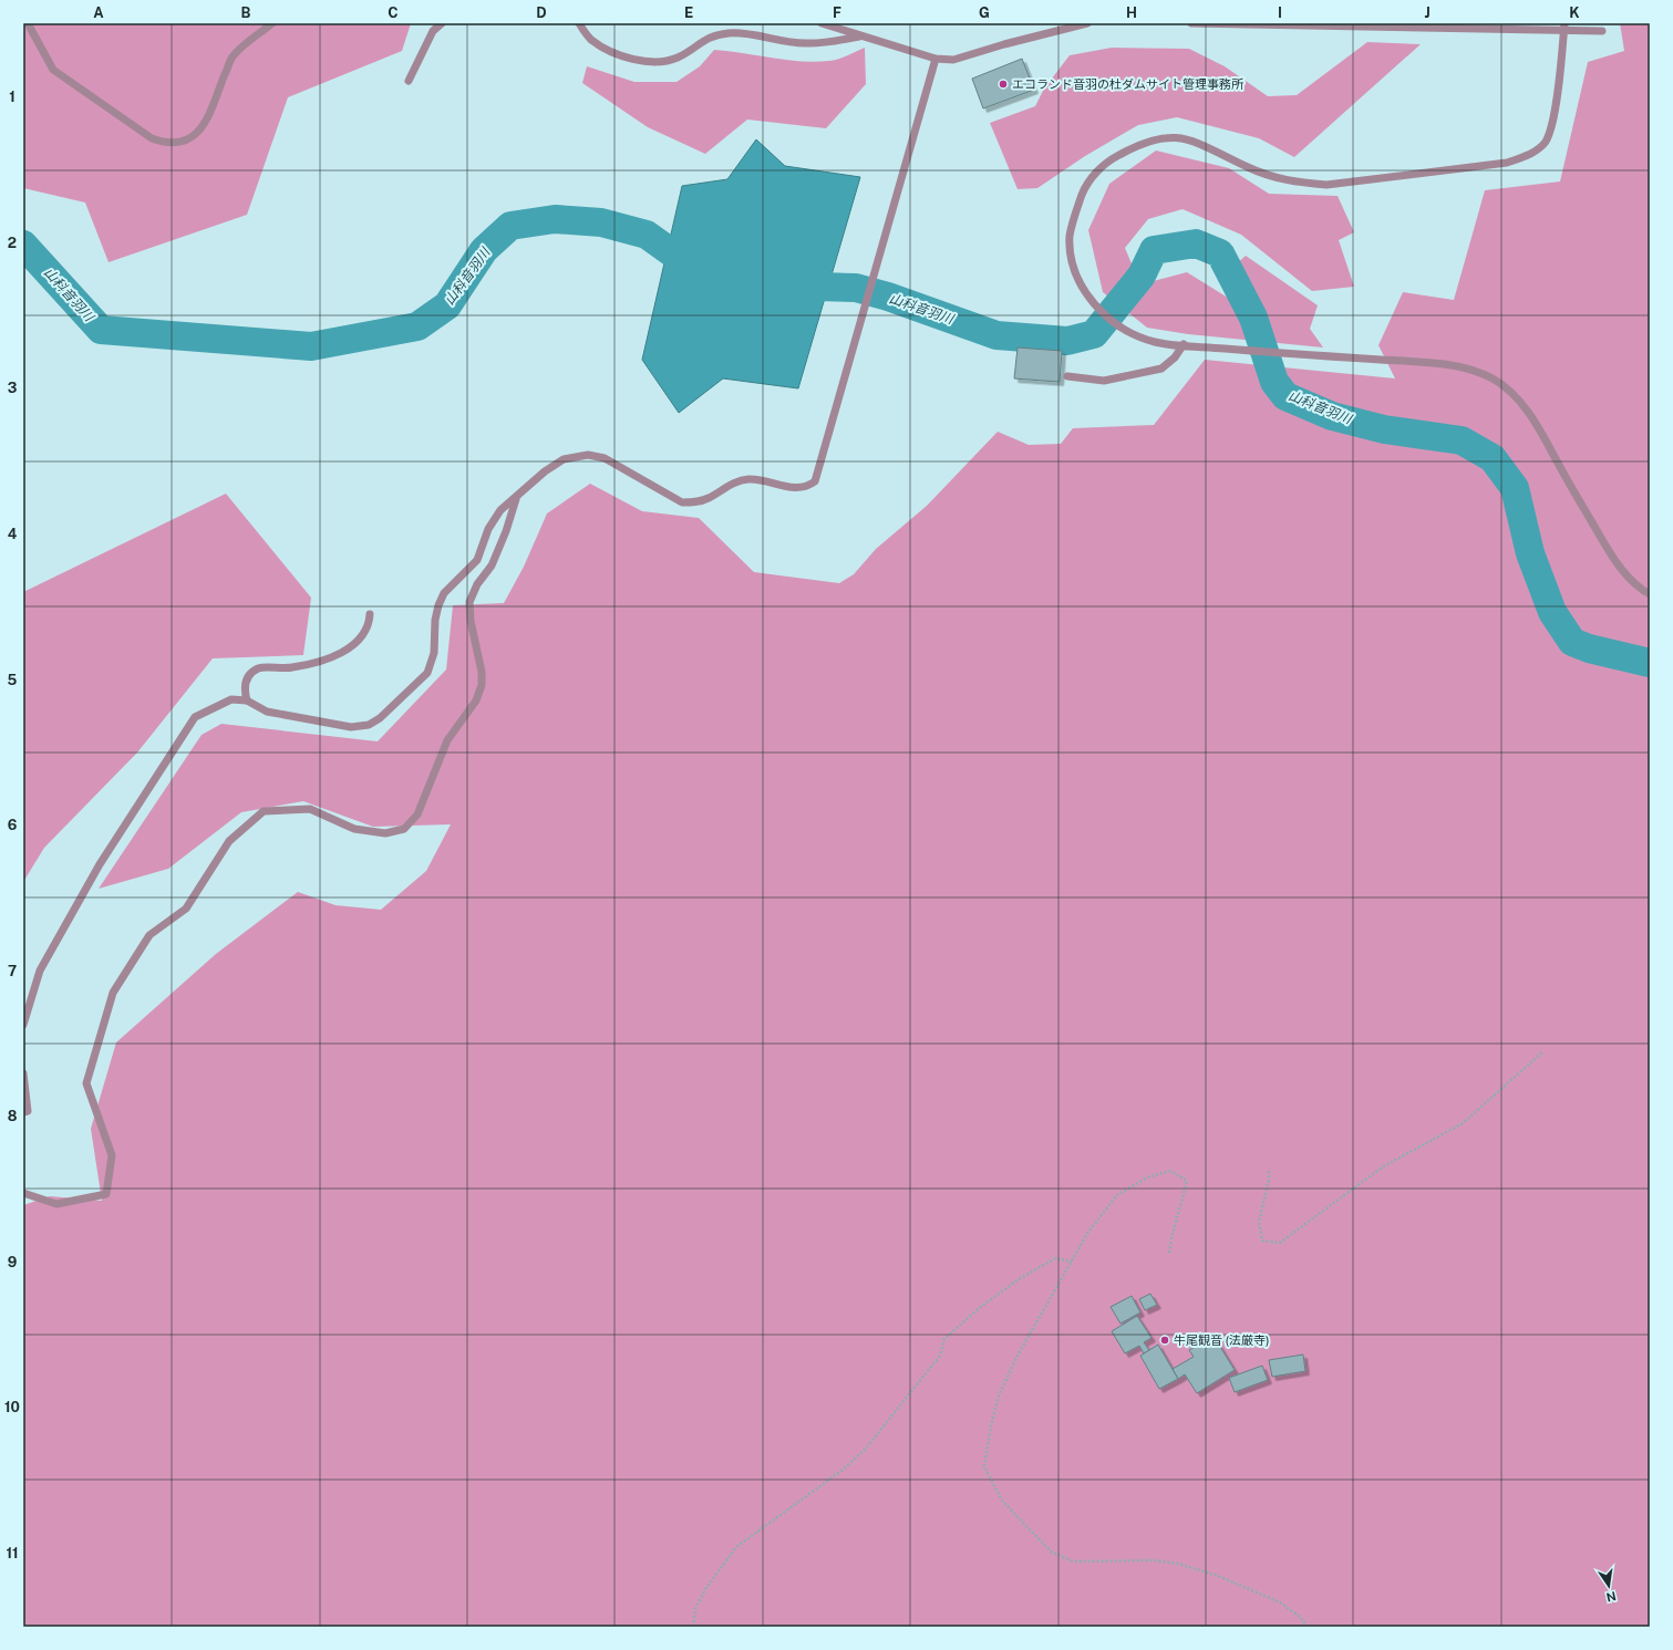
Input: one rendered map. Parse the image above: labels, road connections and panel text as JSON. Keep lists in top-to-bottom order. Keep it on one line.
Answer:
{"water":["山科音羽川"],"places":["エコランド音羽の杜ダムサイト管理事務所","牛尾観音 (法厳寺)"],"north":"bottom","grid":{"columns":["A","B","C","D","E","F","G","H","I","J","K"],"rows":["1","2","3","4","5","6","7","8","9","10","11"]}}
